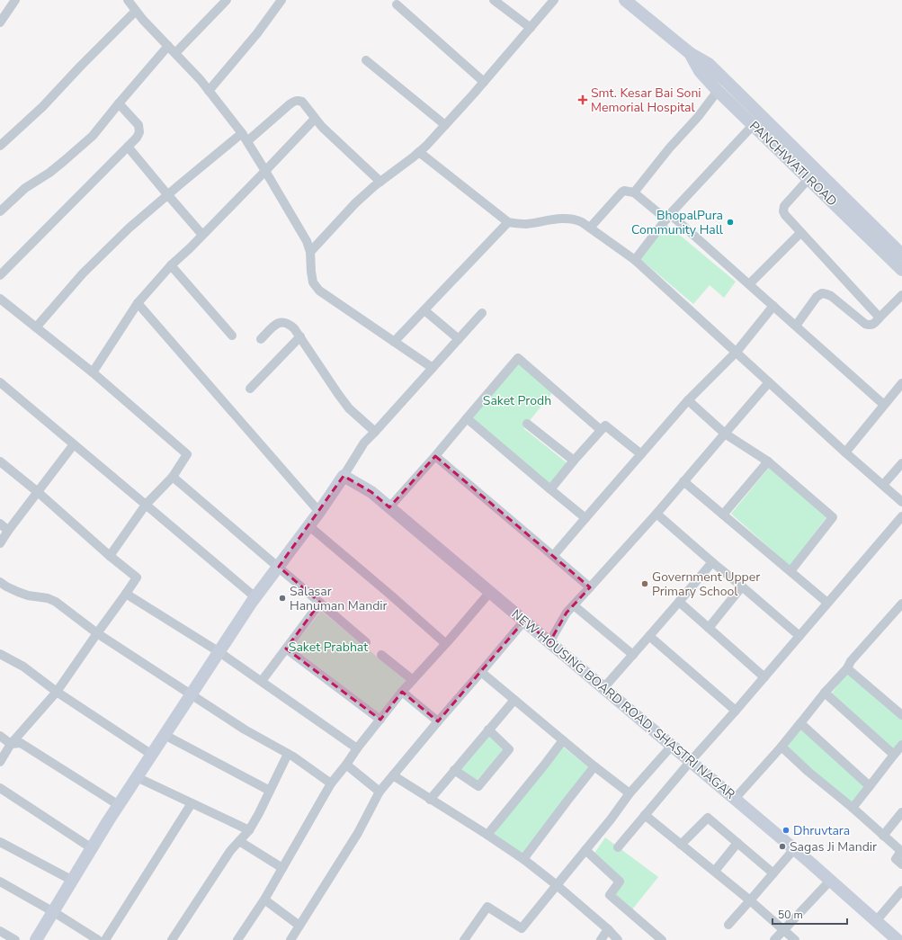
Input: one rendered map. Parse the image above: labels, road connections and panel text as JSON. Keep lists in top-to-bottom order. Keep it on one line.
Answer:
{"streets":{"street":["PANCHWATI ROAD","NEW HOUSING BOARD ROAD, SHASTRI NAGAR"]},"parks":["Saket Prodh","Saket Prabhat"],"places":{"health":["Smt. Kesar Bai Soni Memorial Hospital"],"other":["BhopalPura Community Hall","Government Upper Primary School","Salasar Hanuman Mandir","Dhruvtara","Sagas Ji Mandir"]},"scale_bar":"50 m"}
